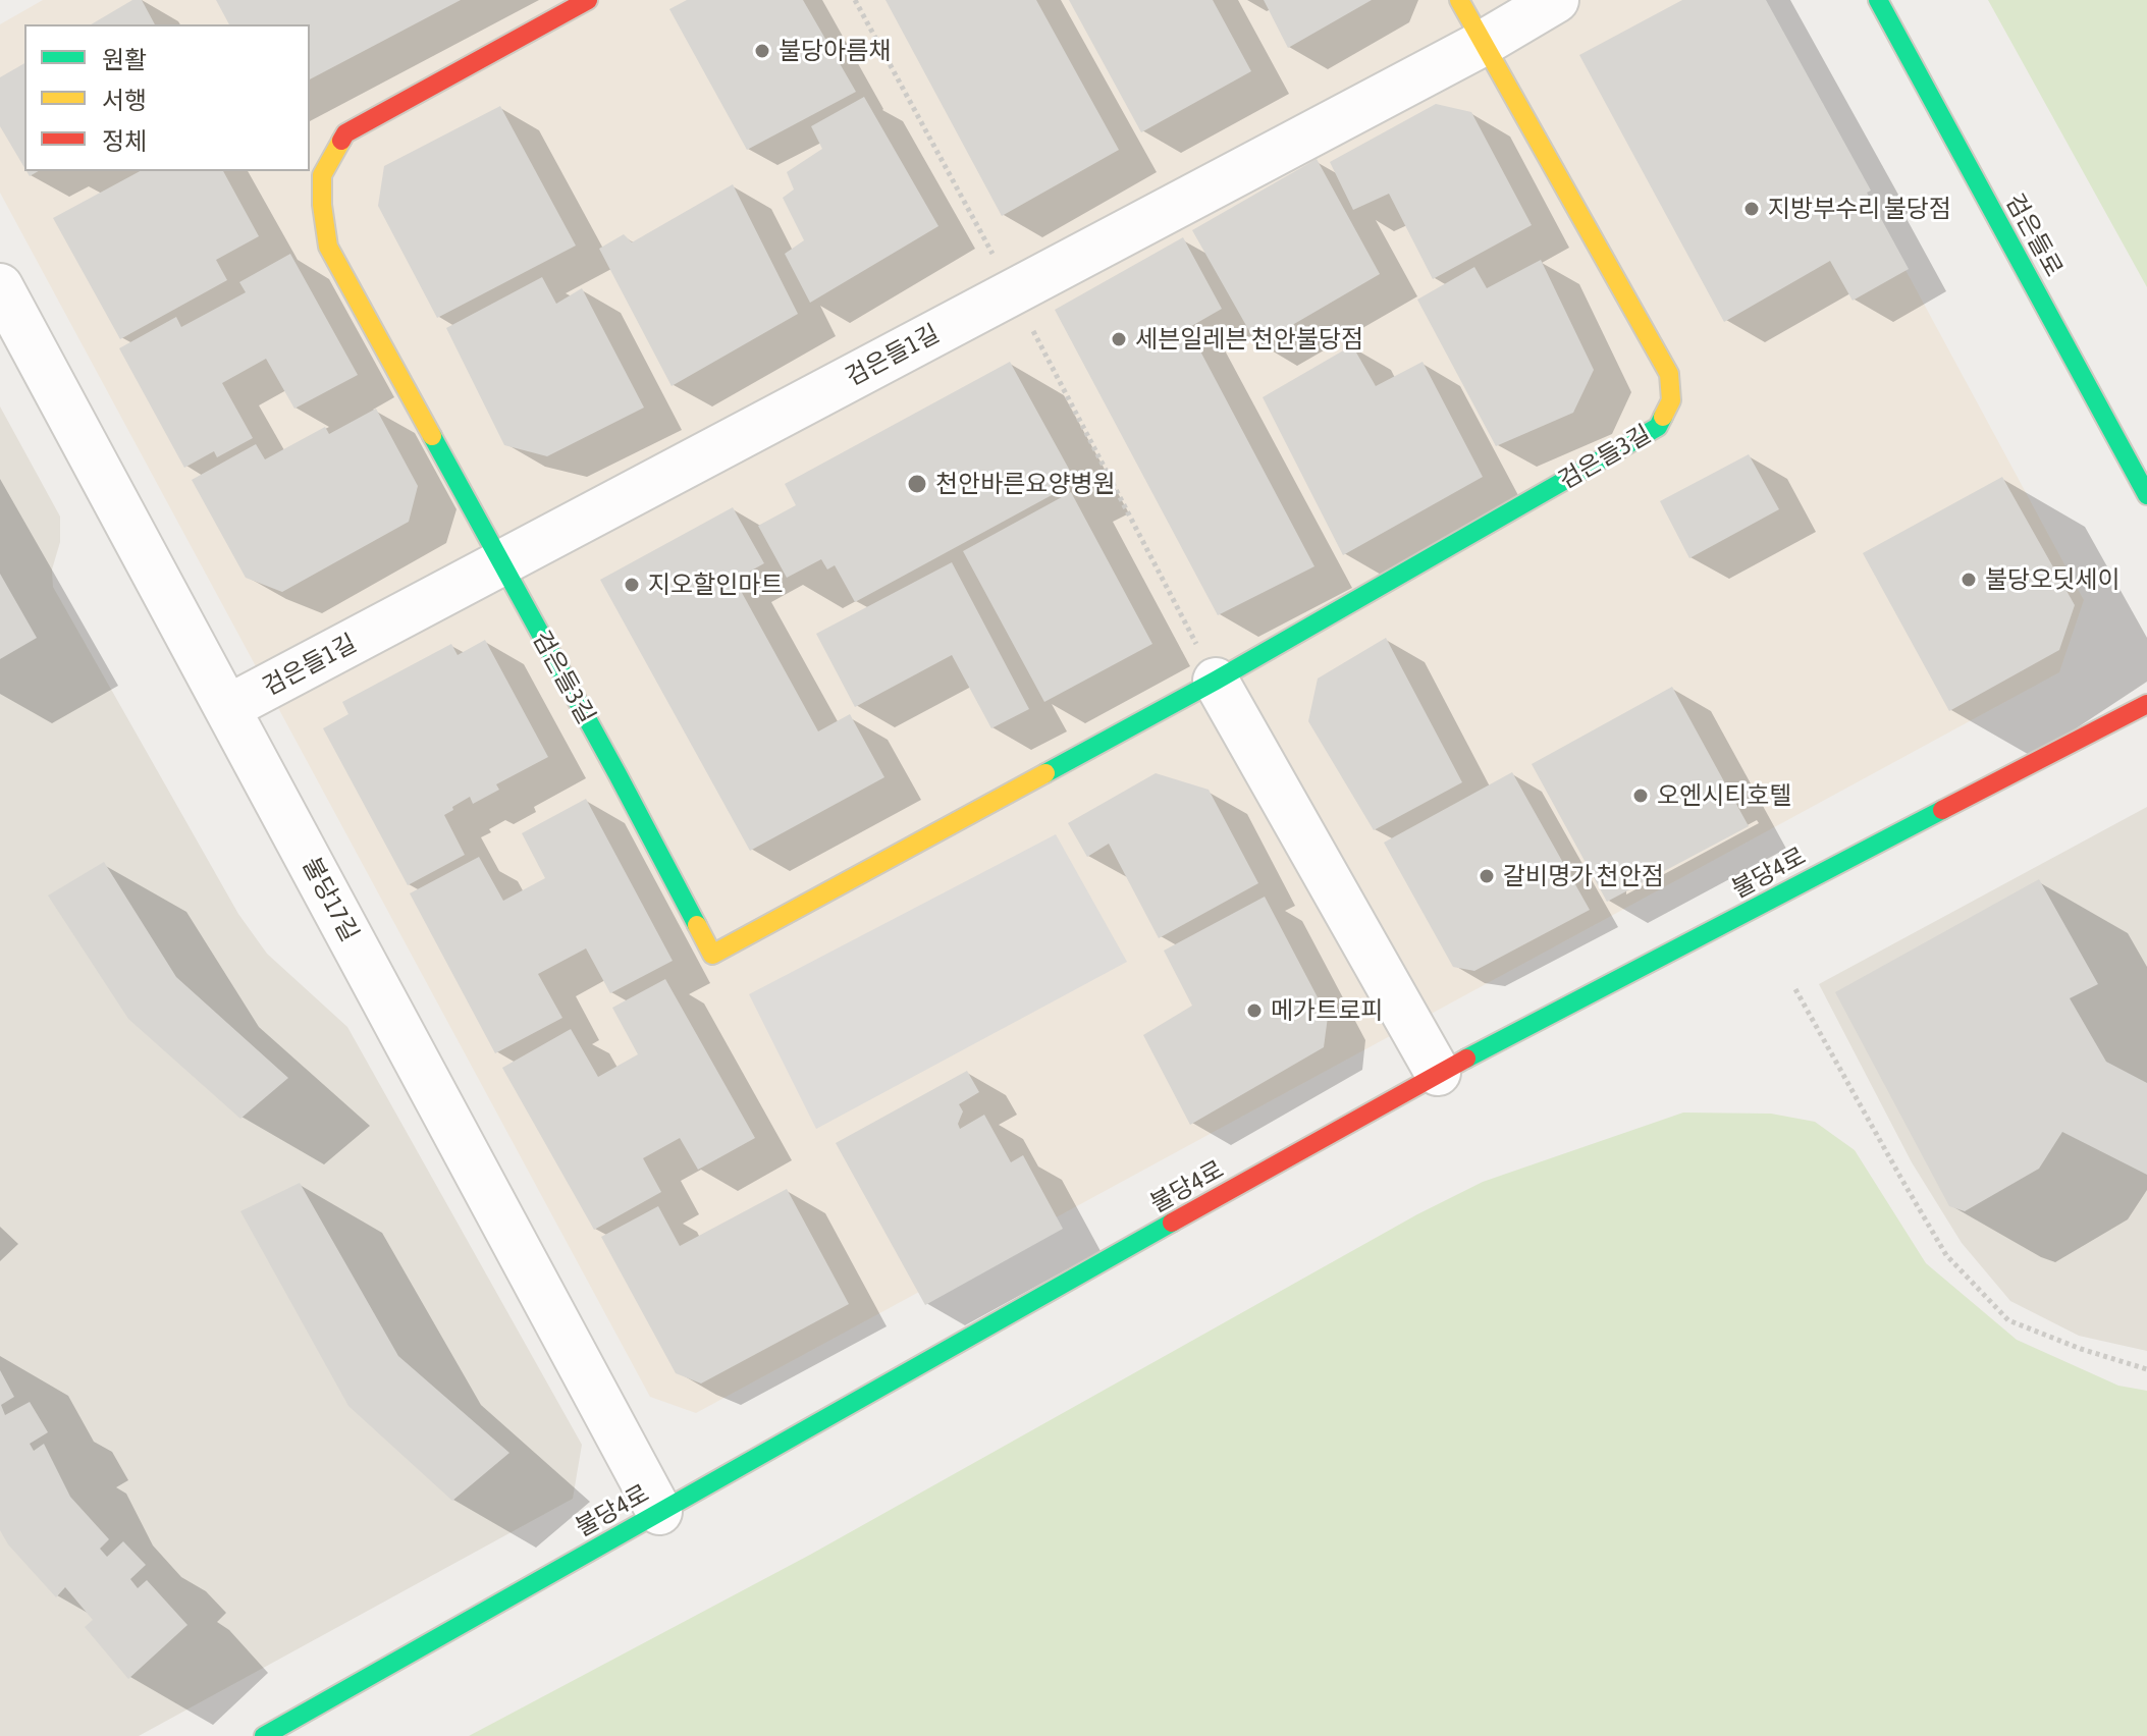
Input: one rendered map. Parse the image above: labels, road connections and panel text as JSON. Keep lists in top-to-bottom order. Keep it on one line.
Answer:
{"streets":{"street":["검은들로","검은들1길","검은들3길","불당4로","불당17길"]},"crossings":[["검은들1길","검은들3길"],["검은들1길","불당17길"],["불당4로","불당17길"]],"places":["불당아름채","지방부수리 불당점","세븐일레븐 천안불당점","천안바른요양병원","불당오딧세이","지오할인마트","오엔시티호텔","갈비명가 천안점","메가트로피"],"legend":["원활","서행","정체"]}
